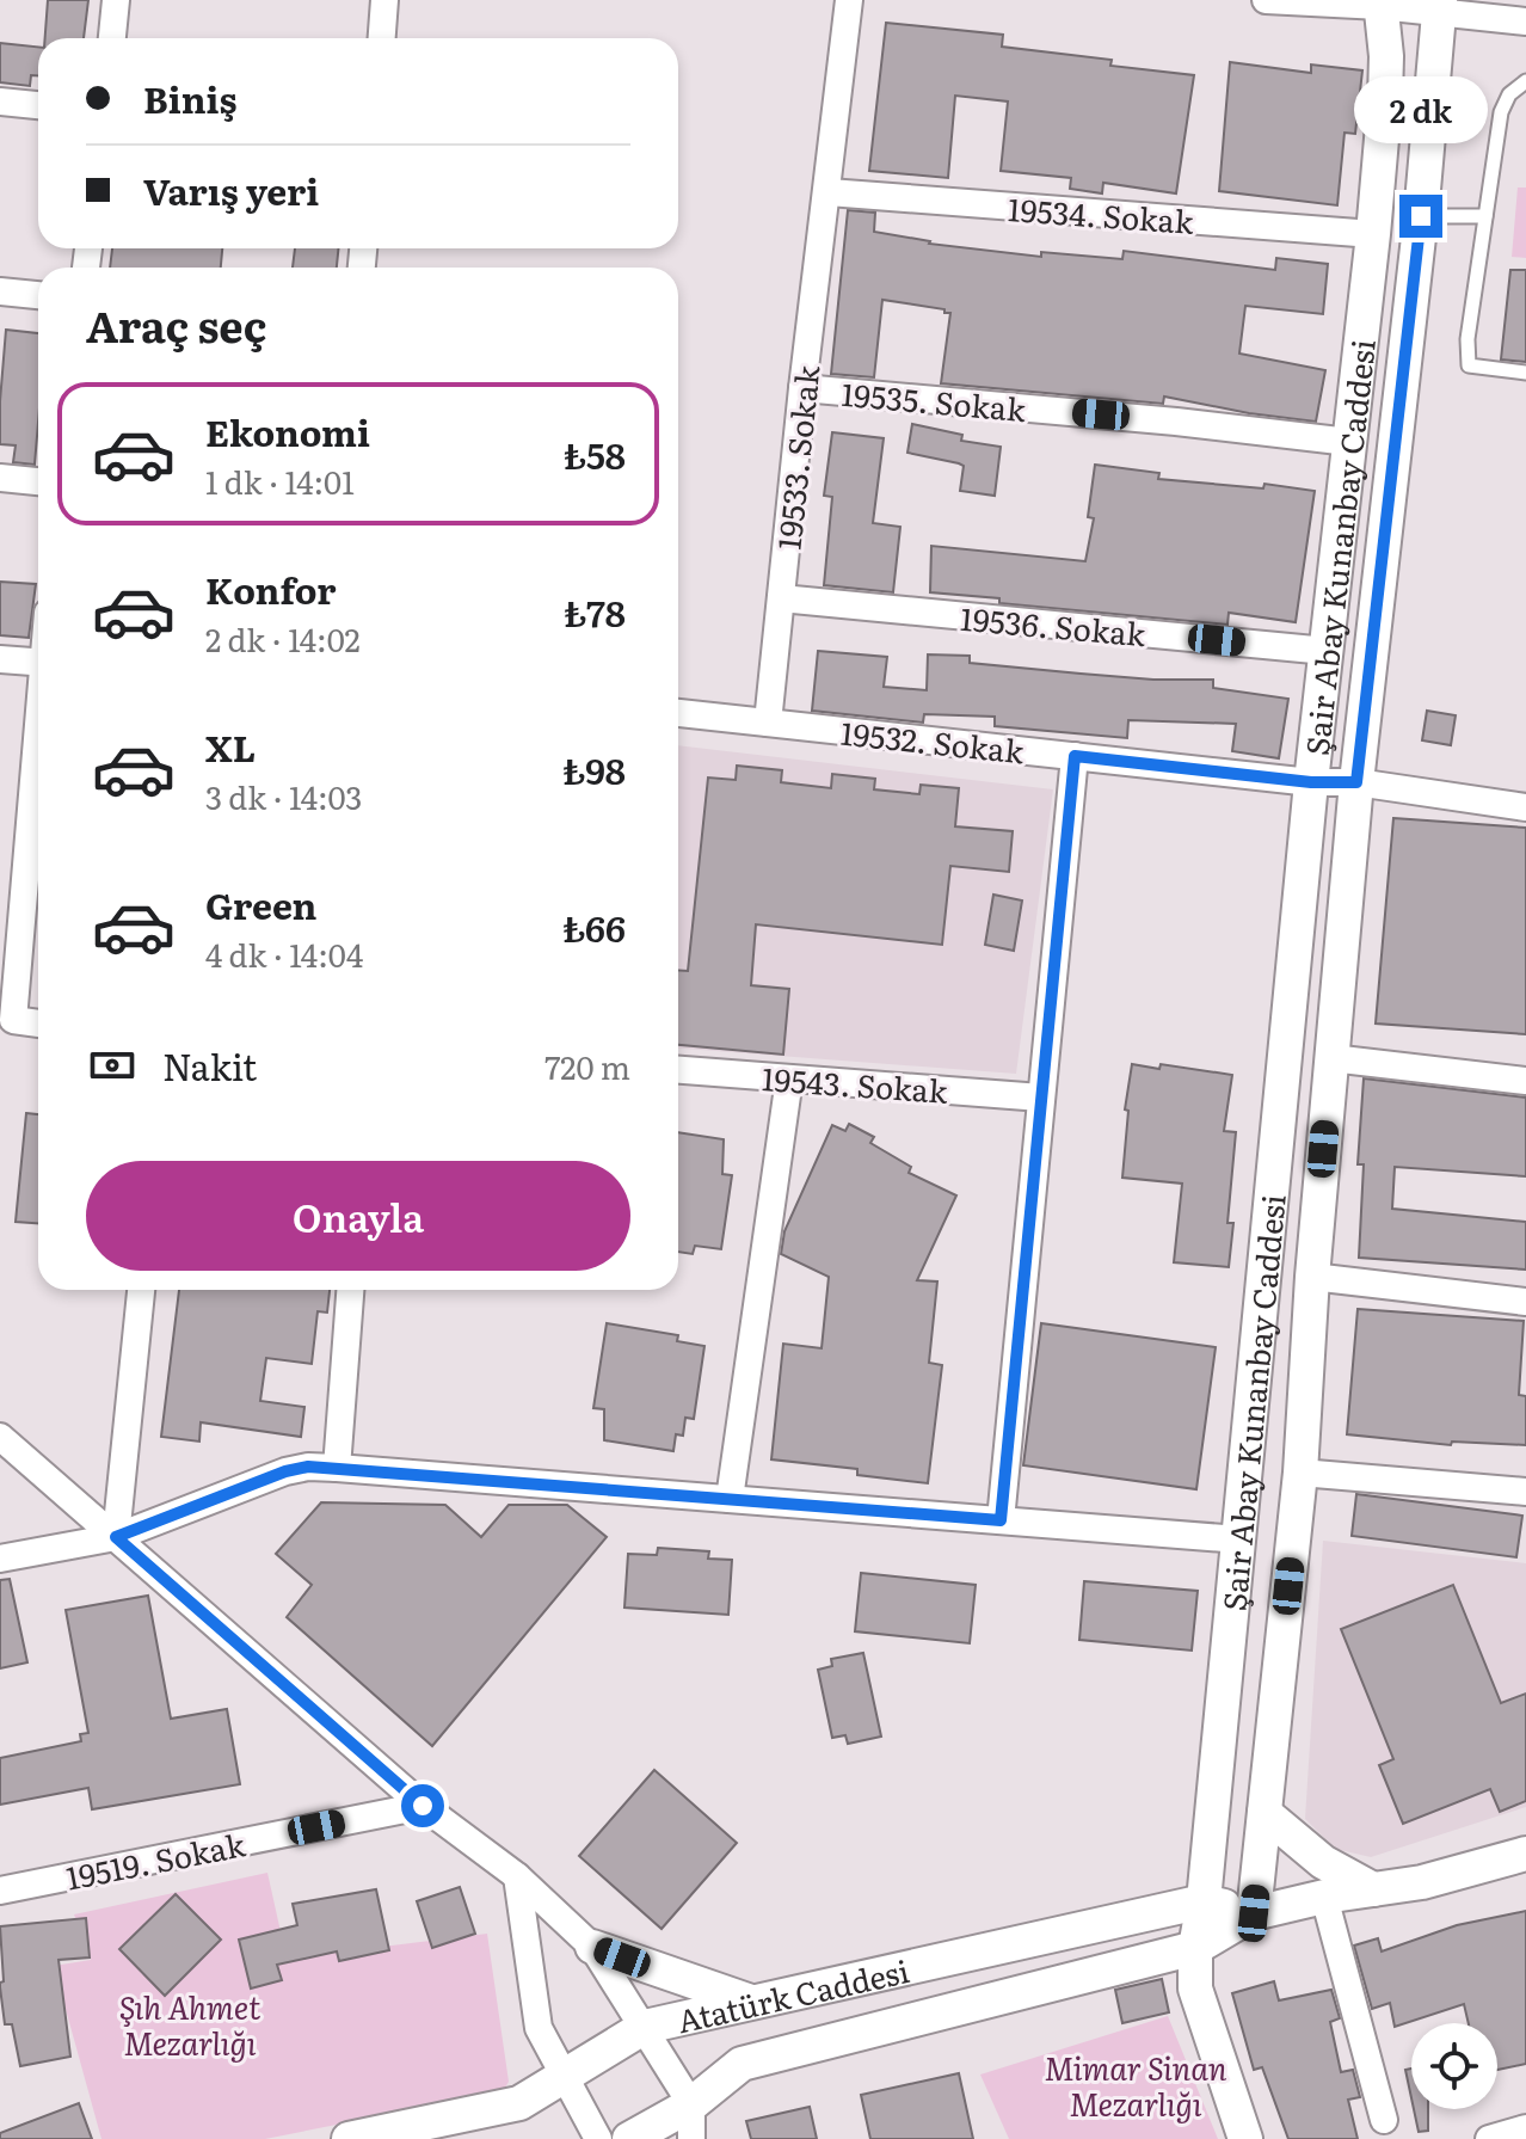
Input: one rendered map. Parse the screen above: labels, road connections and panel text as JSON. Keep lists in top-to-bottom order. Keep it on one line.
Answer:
{"streets":{"street":["19534. Sokak","19535. Sokak","19533. Sokak","Şair Abay Kunanbay Caddesi","19536. Sokak","19532. Sokak","19543. Sokak","19519. Sokak","Atatürk Caddesi"]},"crossings":[["19534. Sokak","19533. Sokak"],["19534. Sokak","Şair Abay Kunanbay Caddesi"],["19535. Sokak","19533. Sokak"],["19535. Sokak","Şair Abay Kunanbay Caddesi"],["19533. Sokak","19536. Sokak"],["19533. Sokak","19532. Sokak"],["Şair Abay Kunanbay Caddesi","19536. Sokak"],["Şair Abay Kunanbay Caddesi","19532. Sokak"],["Şair Abay Kunanbay Caddesi","Atatürk Caddesi"]],"parks":["Şıh Ahmet Mezarlığı","Mimar Sinan Mezarlığı"],"page":{"banner":["Biniş","Varış yeri"],"bubble":"2 dk","heading":"Araç seç","list":[{"name":"Ekonomi","note":"1 dk · 14:01","value":"₺58"},{"name":"Konfor","note":"2 dk · 14:02","value":"₺78"},{"name":"XL","note":"3 dk · 14:03","value":"₺98"},{"name":"Green","note":"4 dk · 14:04","value":"₺66"}],"pay":["Nakit","720 m"],"buttons":"Onayla"}}
